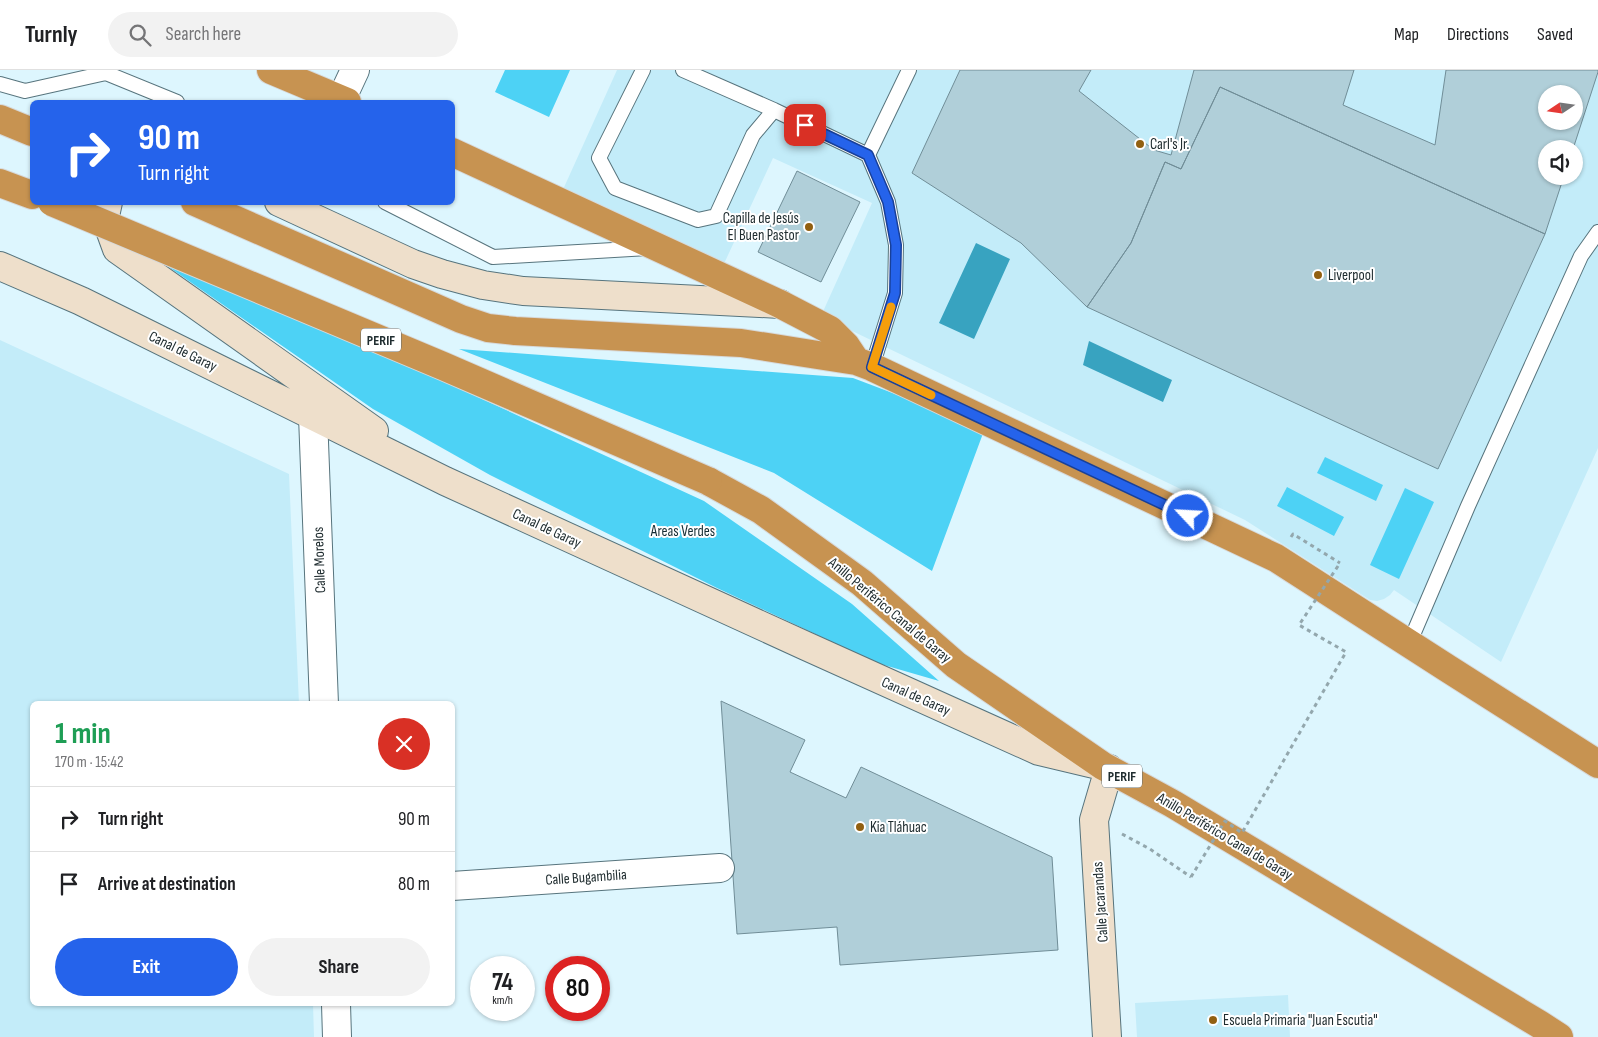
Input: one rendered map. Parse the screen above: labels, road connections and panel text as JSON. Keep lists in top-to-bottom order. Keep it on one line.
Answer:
{"streets":{"highway":["PERIF","Anillo Periférico Canal de Garay"],"main road":["Canal de Garay","Calle Jacarandas"],"street":["Calle Morelos","Calle Bugambilia"]},"crossings":[["Canal de Garay","Calle Morelos"],["Canal de Garay","Anillo Periférico Canal de Garay"],["Canal de Garay","Calle Jacarandas"],["Anillo Periférico Canal de Garay","Calle Jacarandas"]],"parks":["Areas Verdes"],"places":["Carl's Jr.","Capilla de Jesús El Buen Pastor","Liverpool","Kia Tláhuac","Escuela Primaria \"Juan Escutia\""],"north":"left","page":{"header":"Turnly","search":"Search here","nav":["Map","Directions","Saved"],"turn":["90 m","Turn right"],"heading":["1 min","170 m · 15:42"],"list":[{"name":"Turn right","value":"90 m"},{"name":"Arrive at destination","value":"80 m"}],"buttons":["Exit","Share"],"speed":"74 km/h","limit":"80"}}
